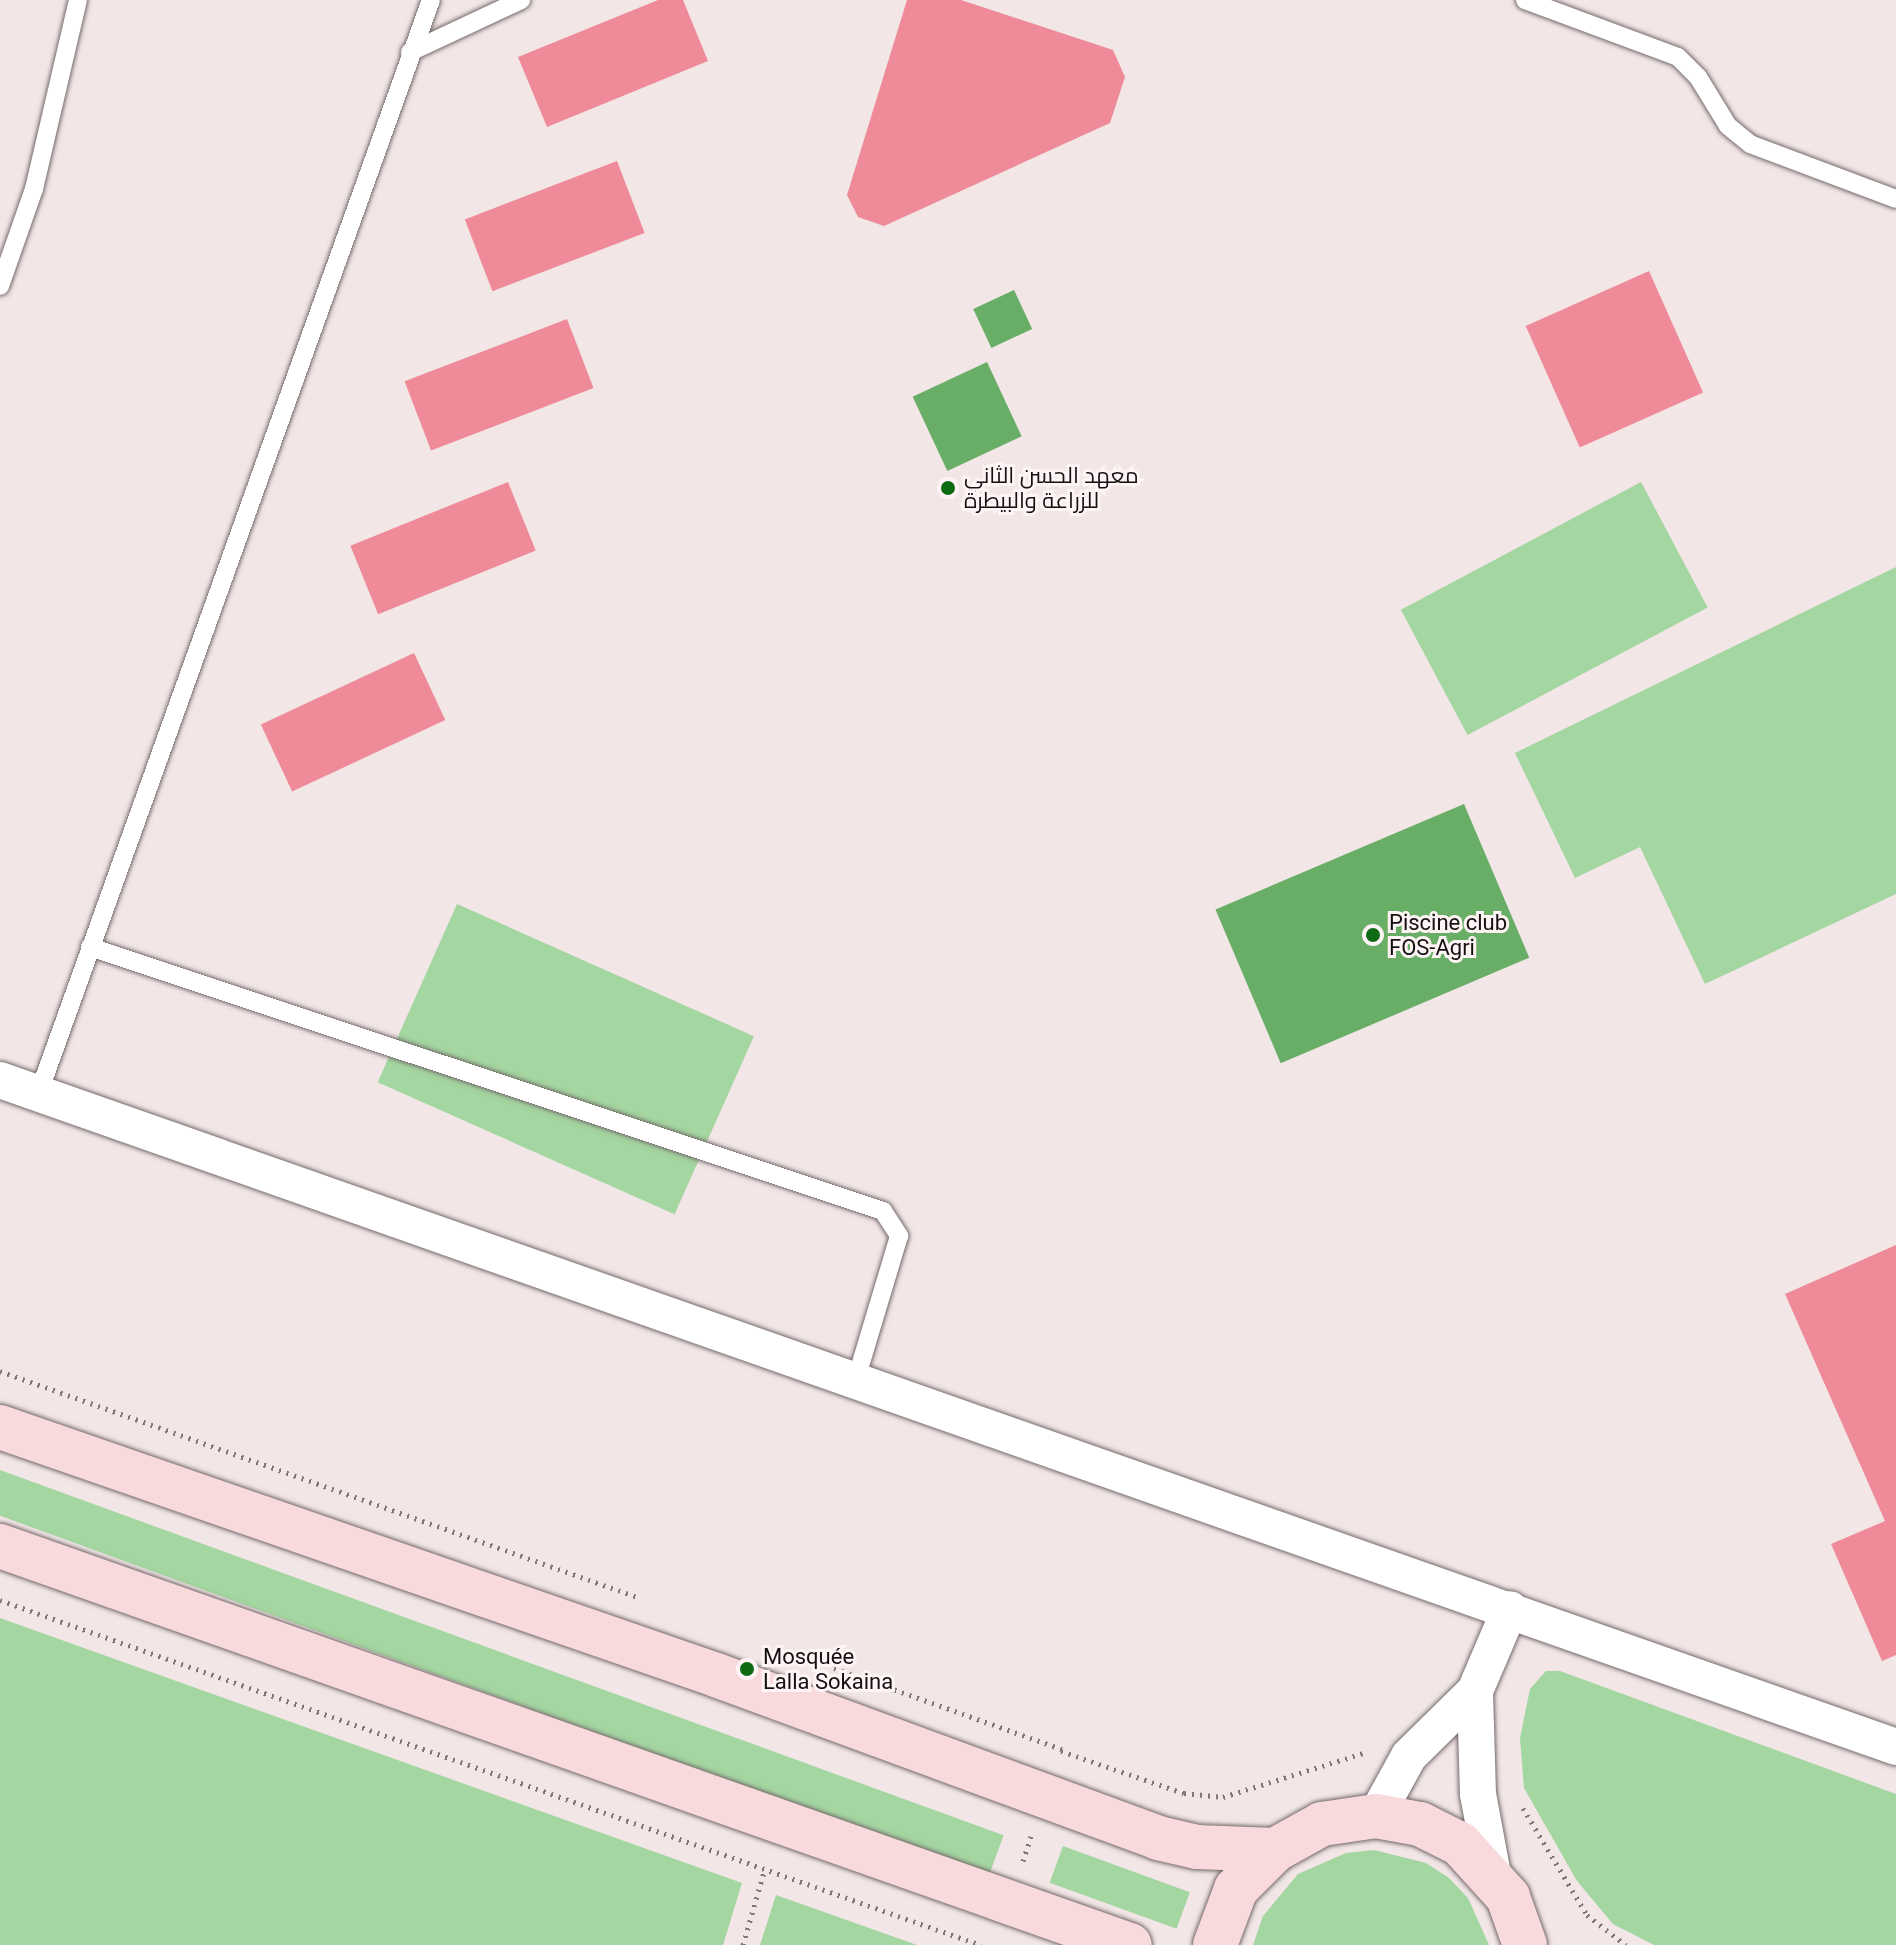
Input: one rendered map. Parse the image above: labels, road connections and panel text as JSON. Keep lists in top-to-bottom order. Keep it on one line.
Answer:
{"places":["معهد الحسن الثاني للزراعة والبيطرة","Piscine club FOS-Agri","Mosquée Lalla Sokaina"]}
